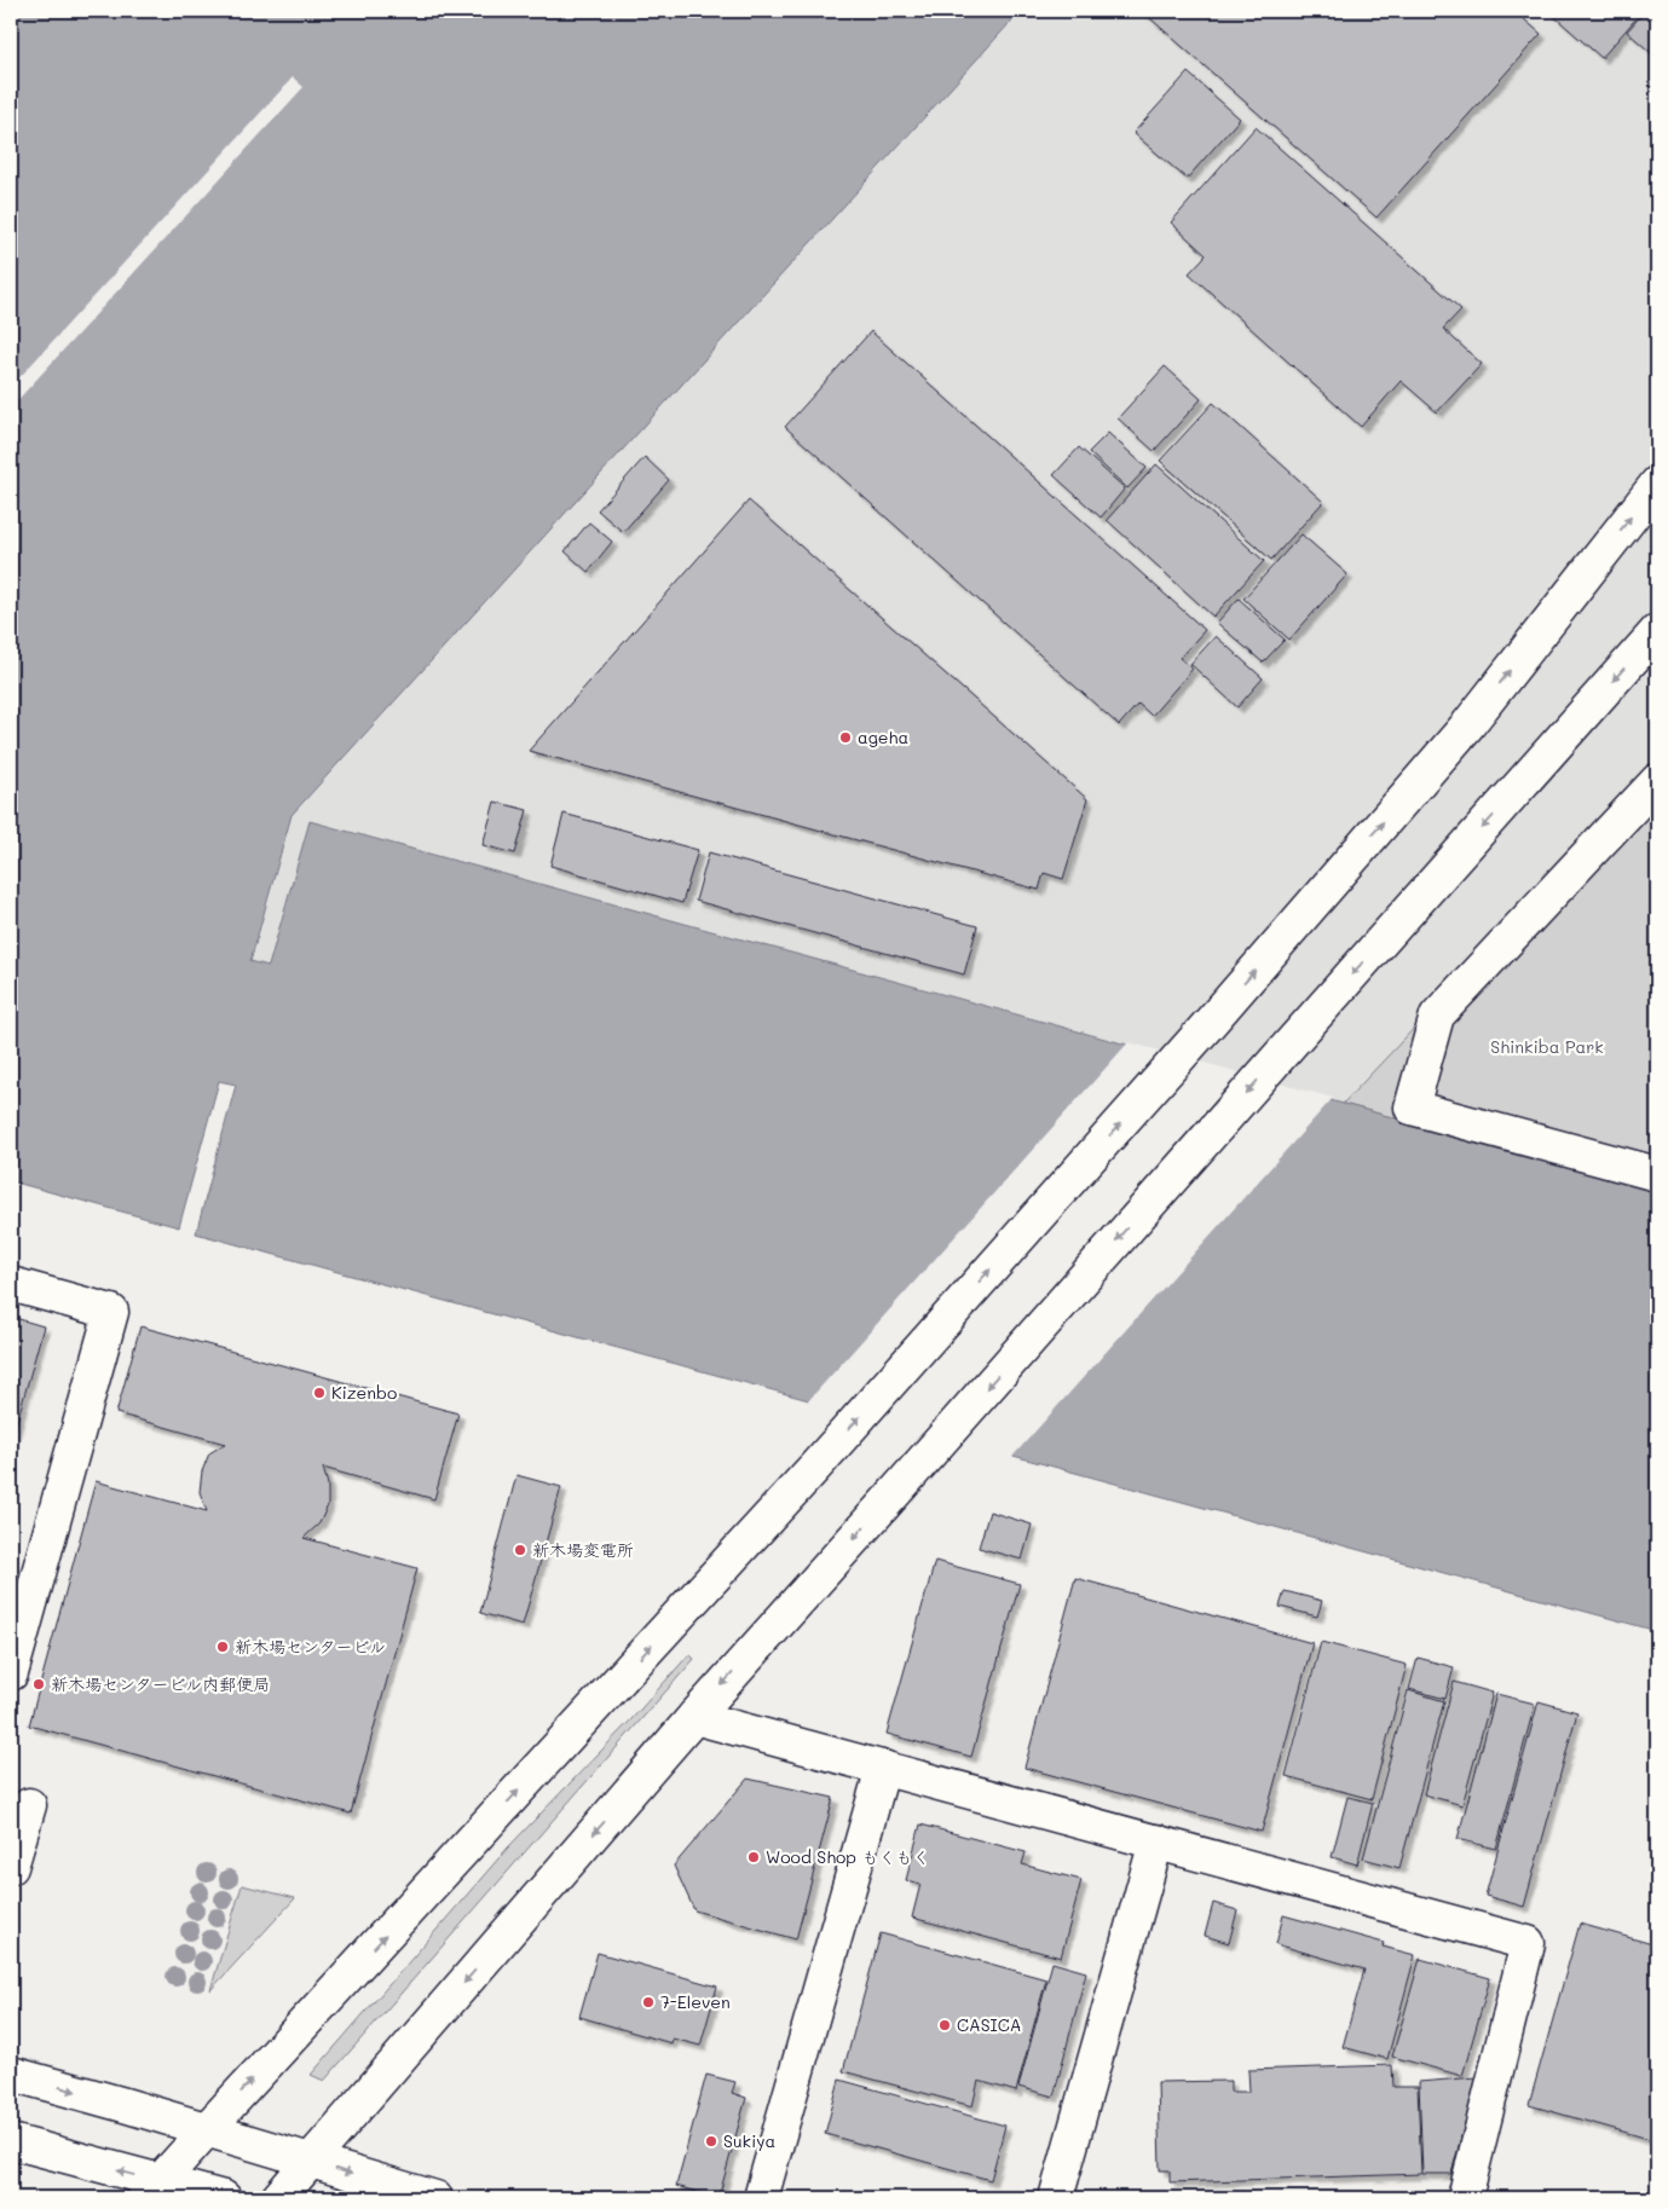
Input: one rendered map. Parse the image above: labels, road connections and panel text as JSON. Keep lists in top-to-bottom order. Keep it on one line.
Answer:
{"parks":["Shinkiba Park"],"places":["ageha","Kizenbo","新木場変電所","新木場センタービル","新木場センタービル内郵便局","Wood Shop もくもく","7-Eleven","CASICA","Sukiya"]}
